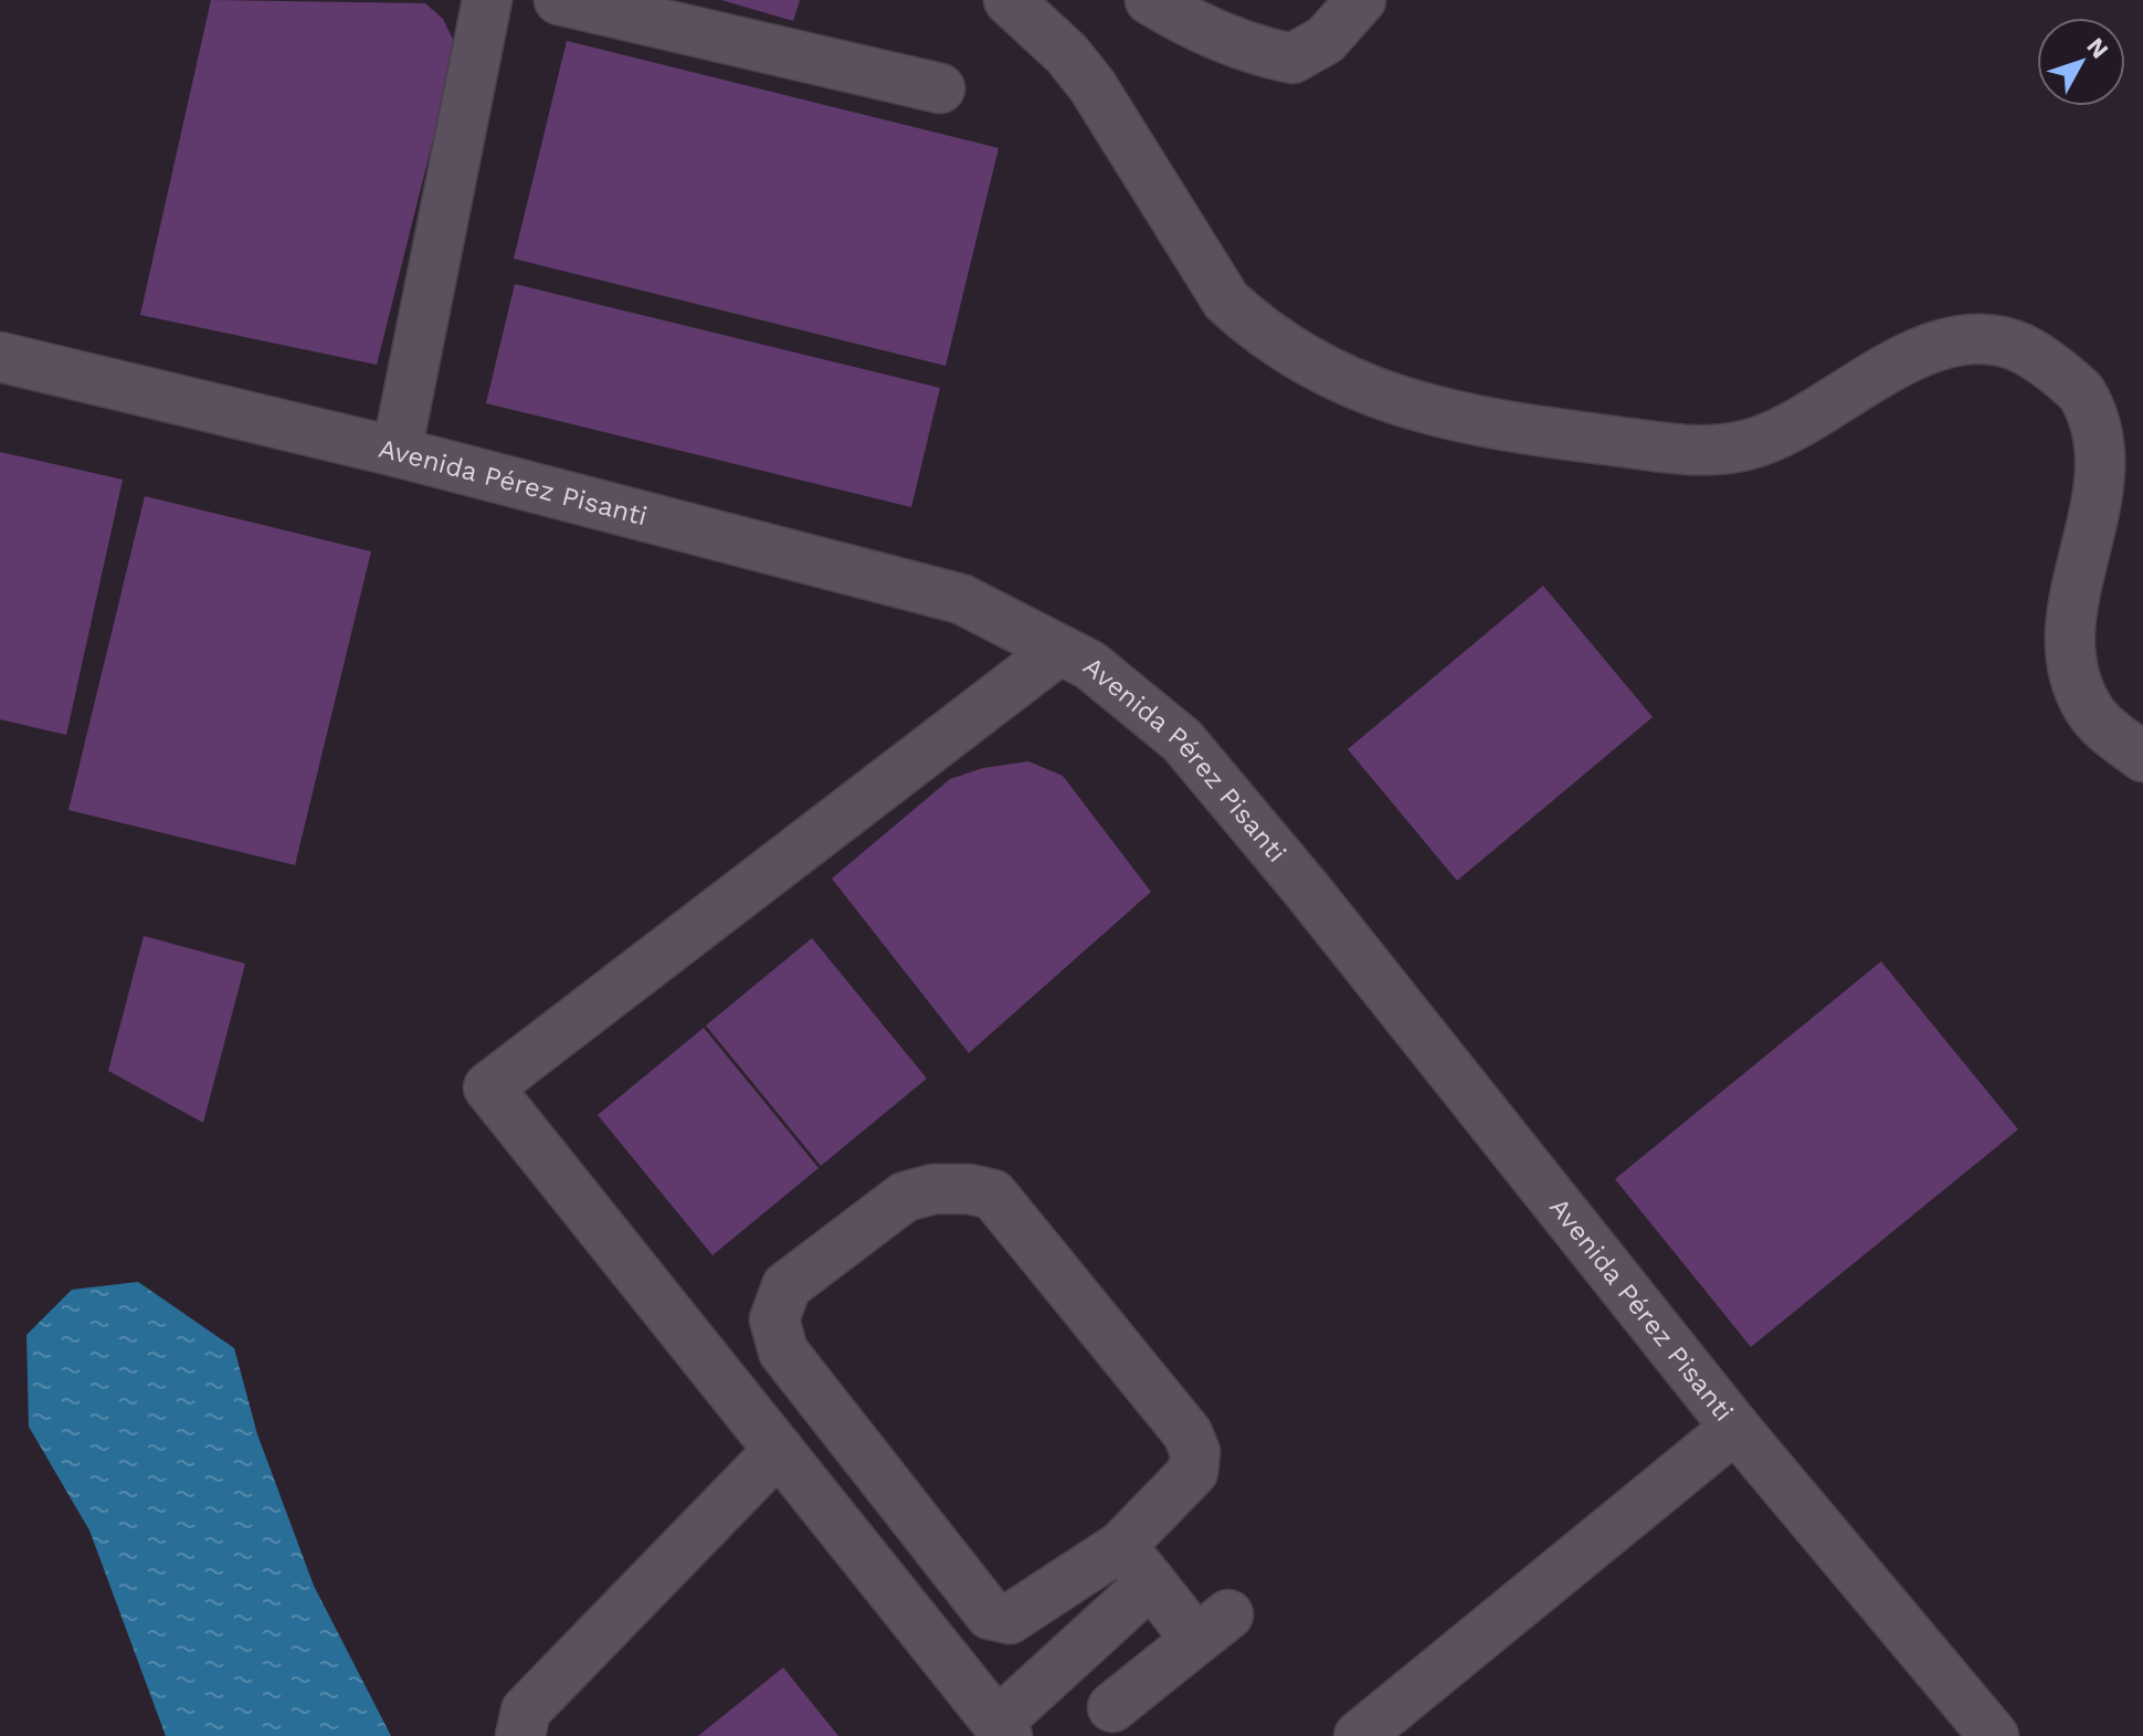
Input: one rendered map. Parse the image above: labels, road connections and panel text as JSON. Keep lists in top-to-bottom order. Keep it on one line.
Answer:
{"streets":{"street":["Avenida Pérez Pisanti"]},"north":"top right"}
